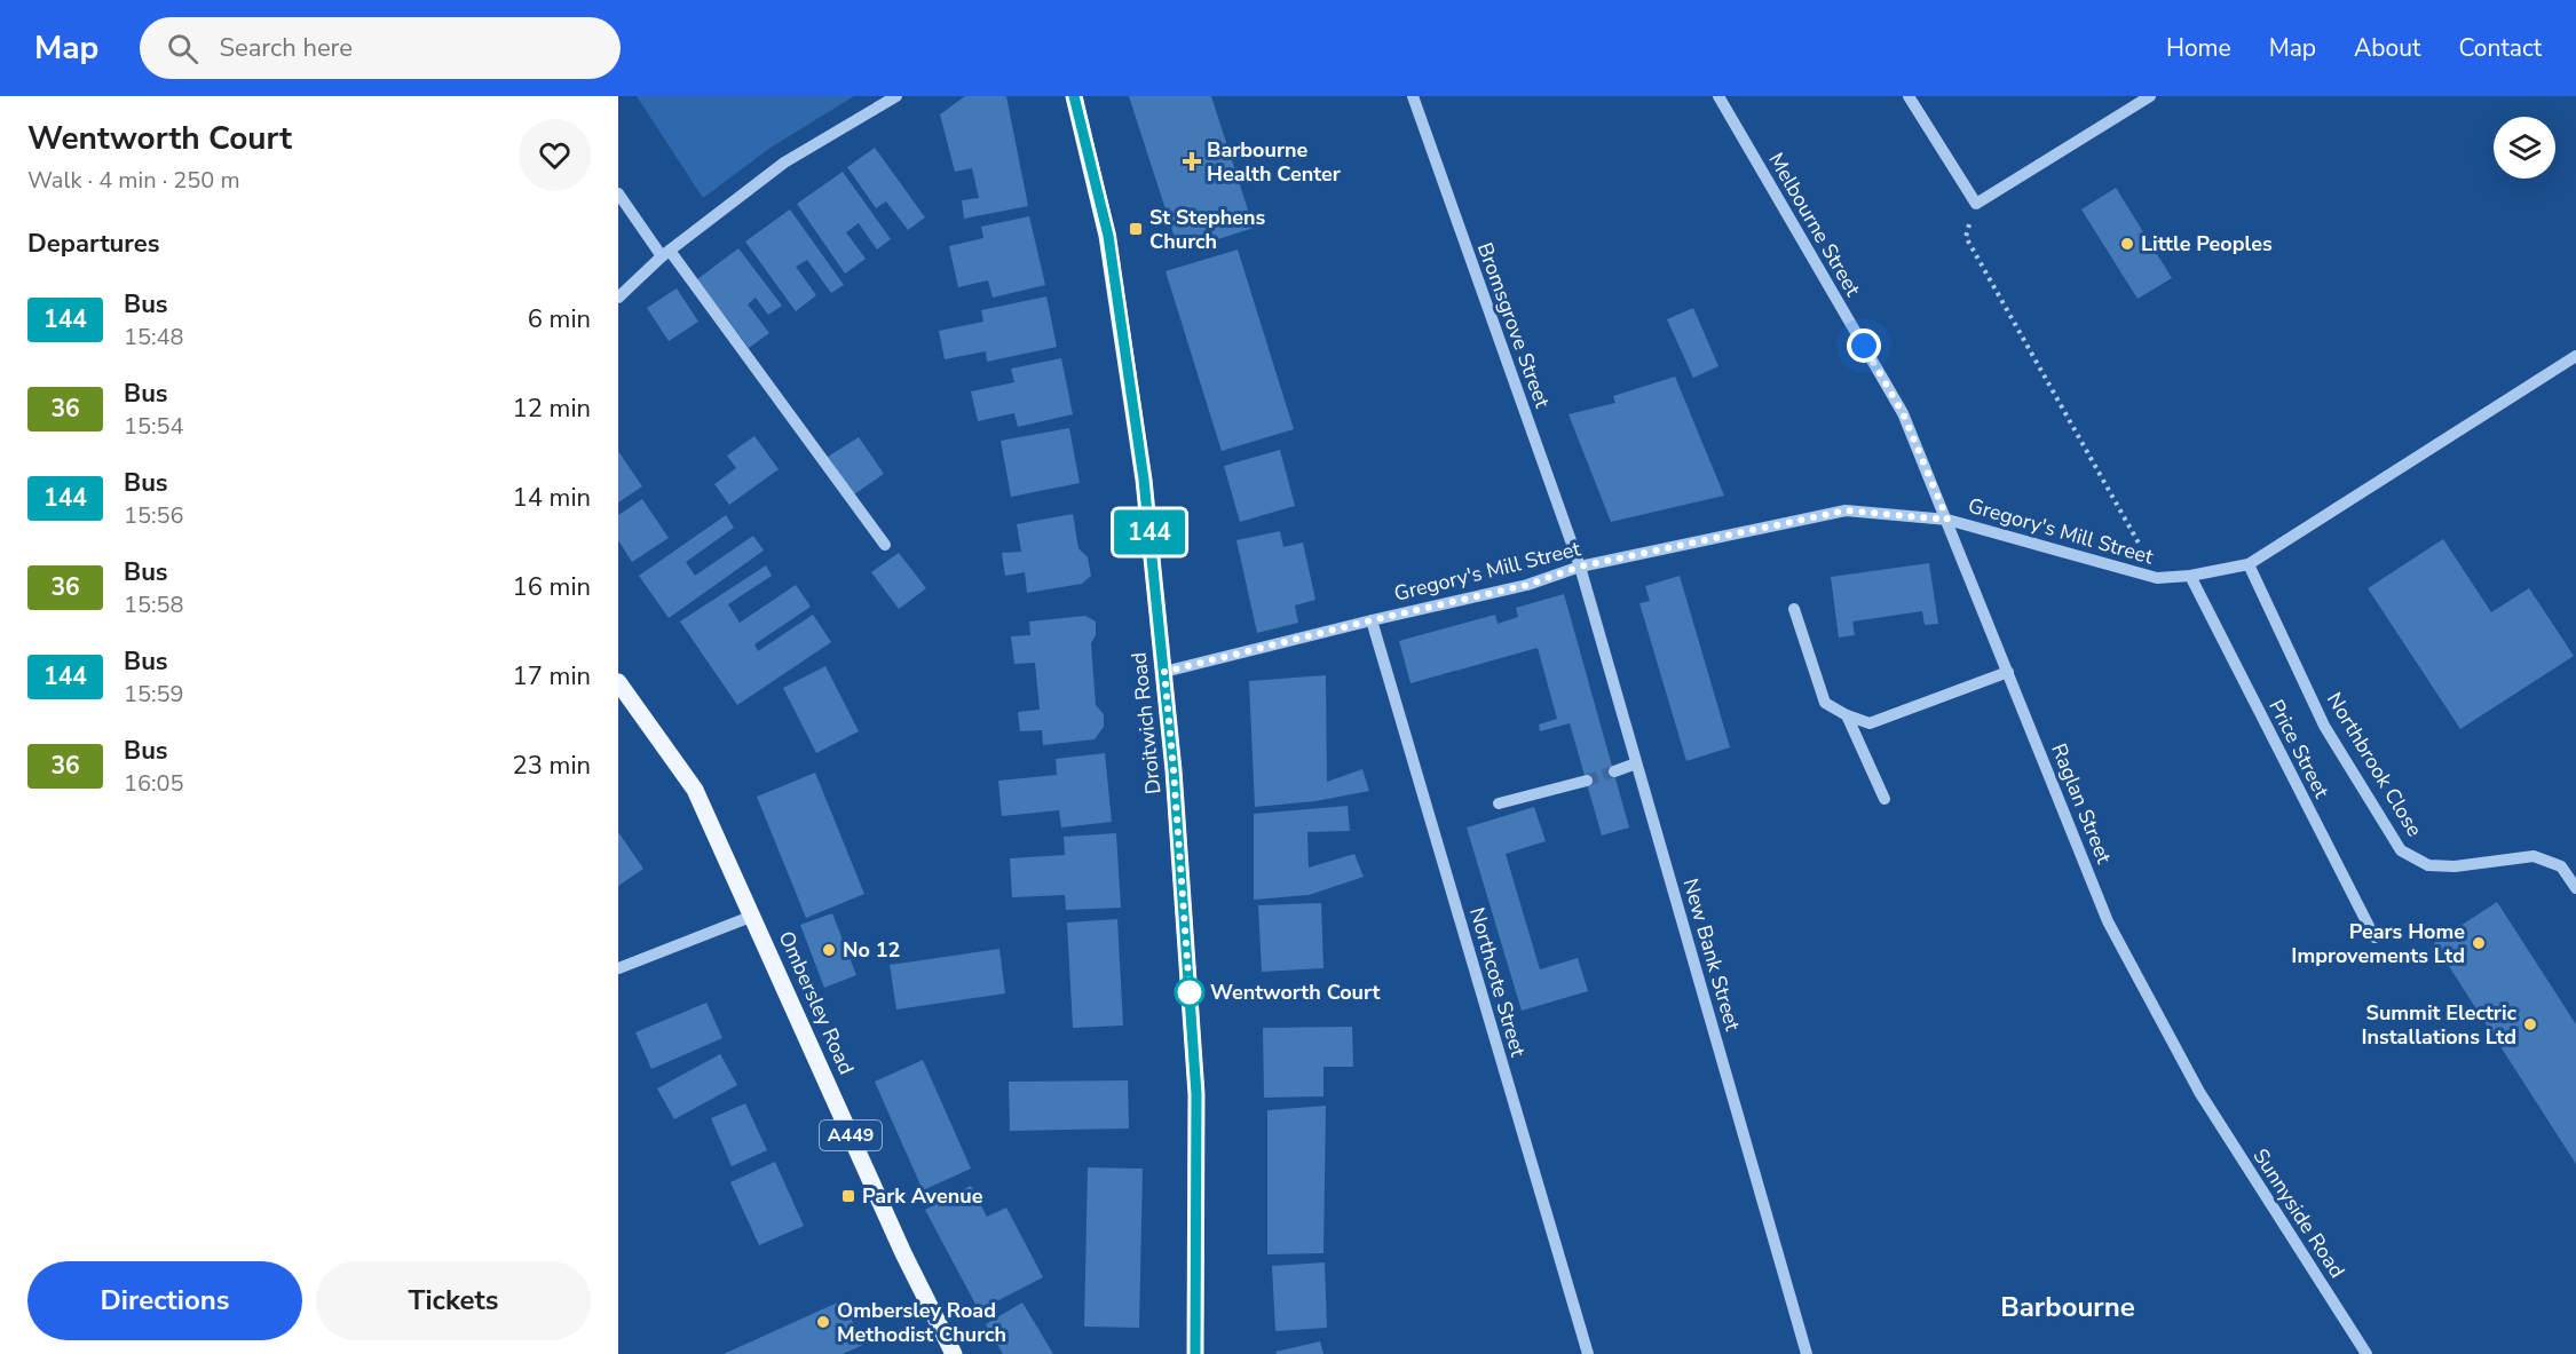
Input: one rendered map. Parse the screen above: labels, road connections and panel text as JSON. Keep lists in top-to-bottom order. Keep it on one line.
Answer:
{"streets":{"main road":["Droitwich Road","Ombersley Road","A449"],"street":["Melbourne Street","Bromsgrove Street","Gregory's Mill Street","Price Street","Northbrook Close","Raglan Street","New Bank Street","Northcote Street","Sunnyside Road"]},"crossings":[["Melbourne Street","Gregory's Mill Street"],["Melbourne Street","Raglan Street"],["Bromsgrove Street","Gregory's Mill Street"],["Bromsgrove Street","New Bank Street"],["Gregory's Mill Street","Droitwich Road"],["Gregory's Mill Street","Price Street"],["Gregory's Mill Street","Northbrook Close"],["Gregory's Mill Street","Raglan Street"],["Gregory's Mill Street","New Bank Street"],["Gregory's Mill Street","Northcote Street"],["Raglan Street","Sunnyside Road"]],"districts":["Barbourne"],"places":{"health":["Barbourne Health Center"],"transit":["St Stephens Church","Park Avenue"],"other":["Little Peoples","Pears Home Improvements Ltd","No 12","Wentworth Court","Summit Electric Installations Ltd","Ombersley Road Methodist Church"]},"lines":["bus line 144"],"page":{"header":"Map","search":"Search here","nav":["Home","Map","About","Contact"],"heading":[["Wentworth Court","Walk · 4 min · 250 m"],"Departures"],"on_map":"144","list":[{"mark":"144","name":"Bus","note":"15:48","value":"6 min"},{"mark":"36","name":"Bus","note":"15:54","value":"12 min"},{"mark":"144","name":"Bus","note":"15:56","value":"14 min"},{"mark":"36","name":"Bus","note":"15:58","value":"16 min"},{"mark":"144","name":"Bus","note":"15:59","value":"17 min"},{"mark":"36","name":"Bus","note":"16:05","value":"23 min"}],"buttons":["Directions","Tickets"]}}
